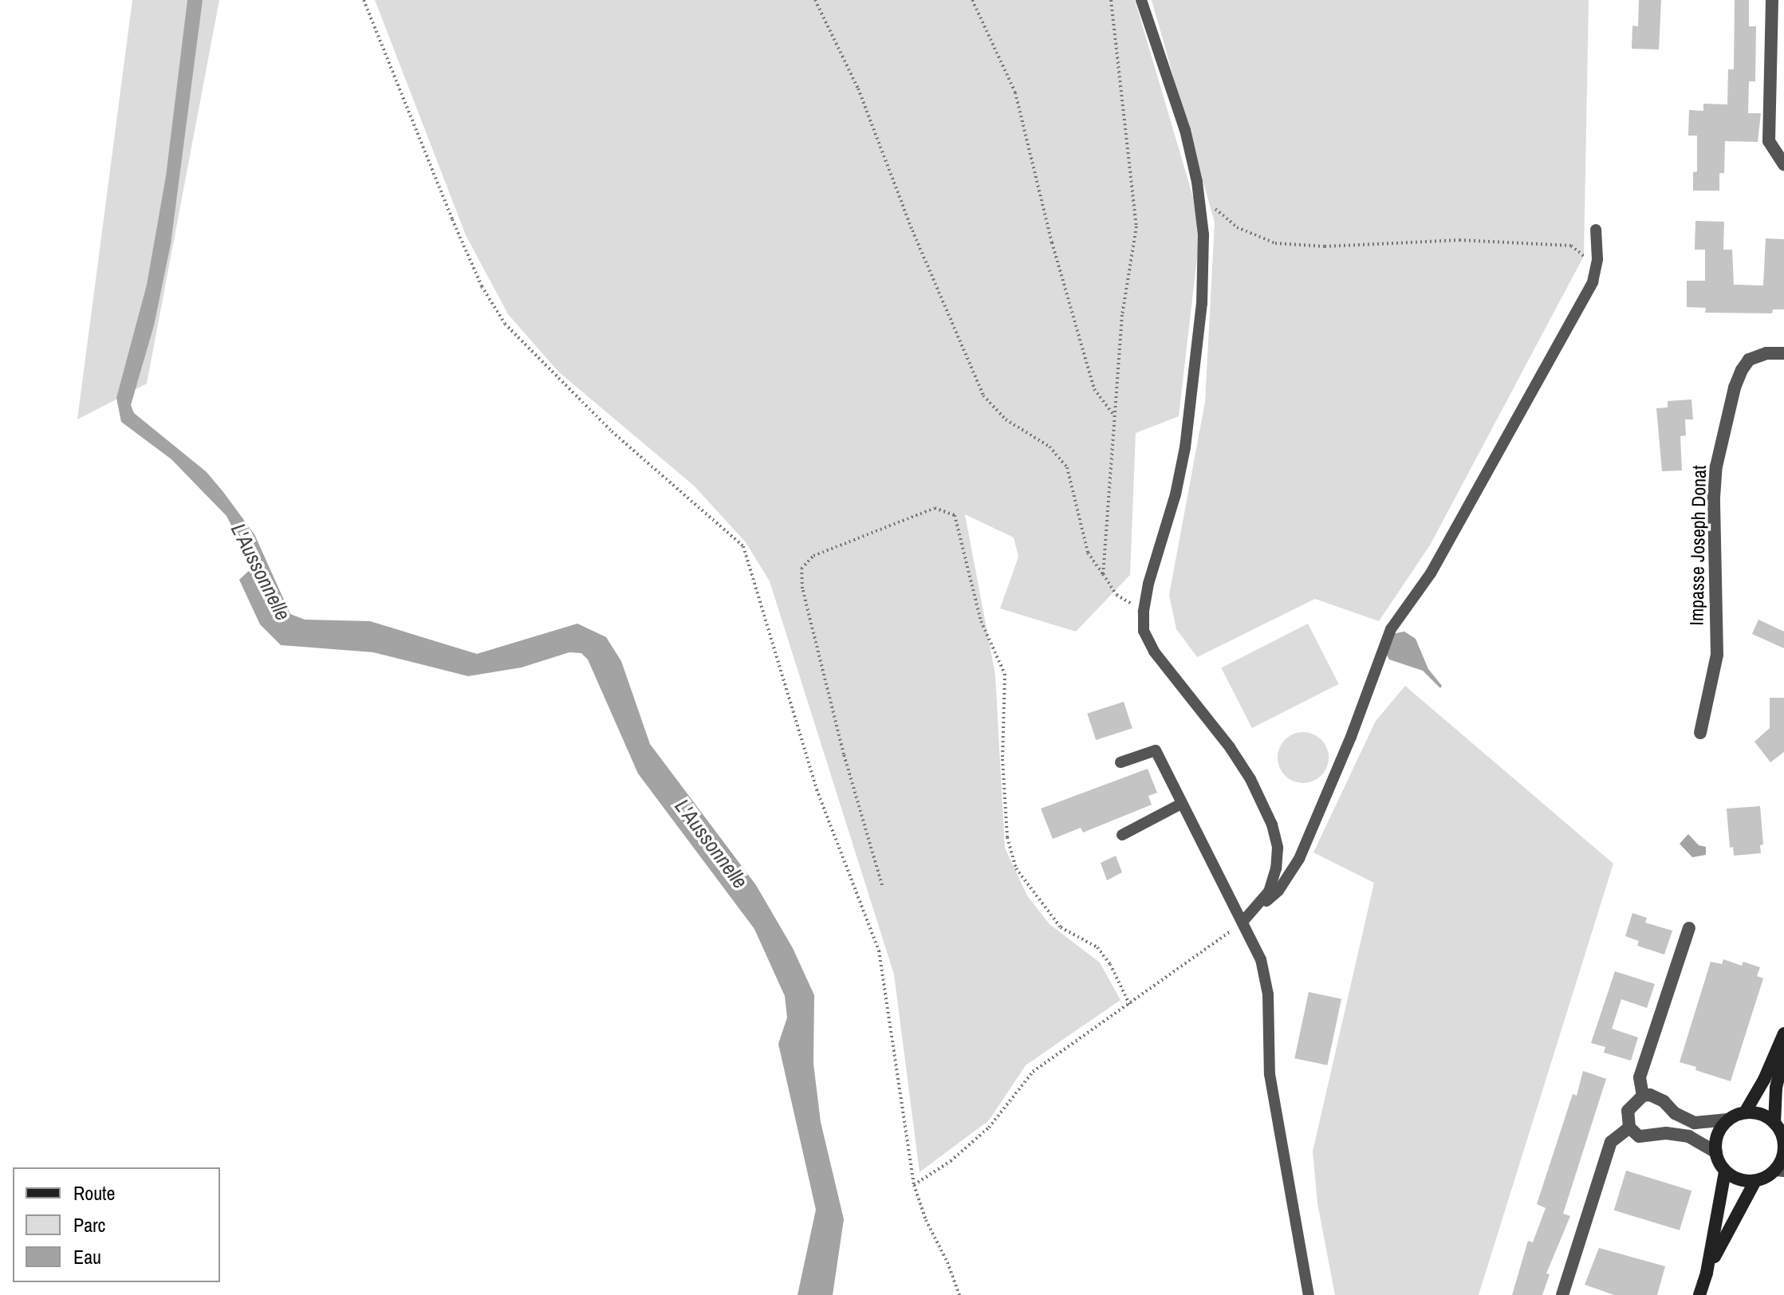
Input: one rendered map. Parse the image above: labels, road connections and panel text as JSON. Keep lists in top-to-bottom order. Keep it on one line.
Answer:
{"streets":{"street":["Impasse Joseph Donat"]},"water":["L'Aussonnelle"],"legend":["Route","Parc","Eau"]}
